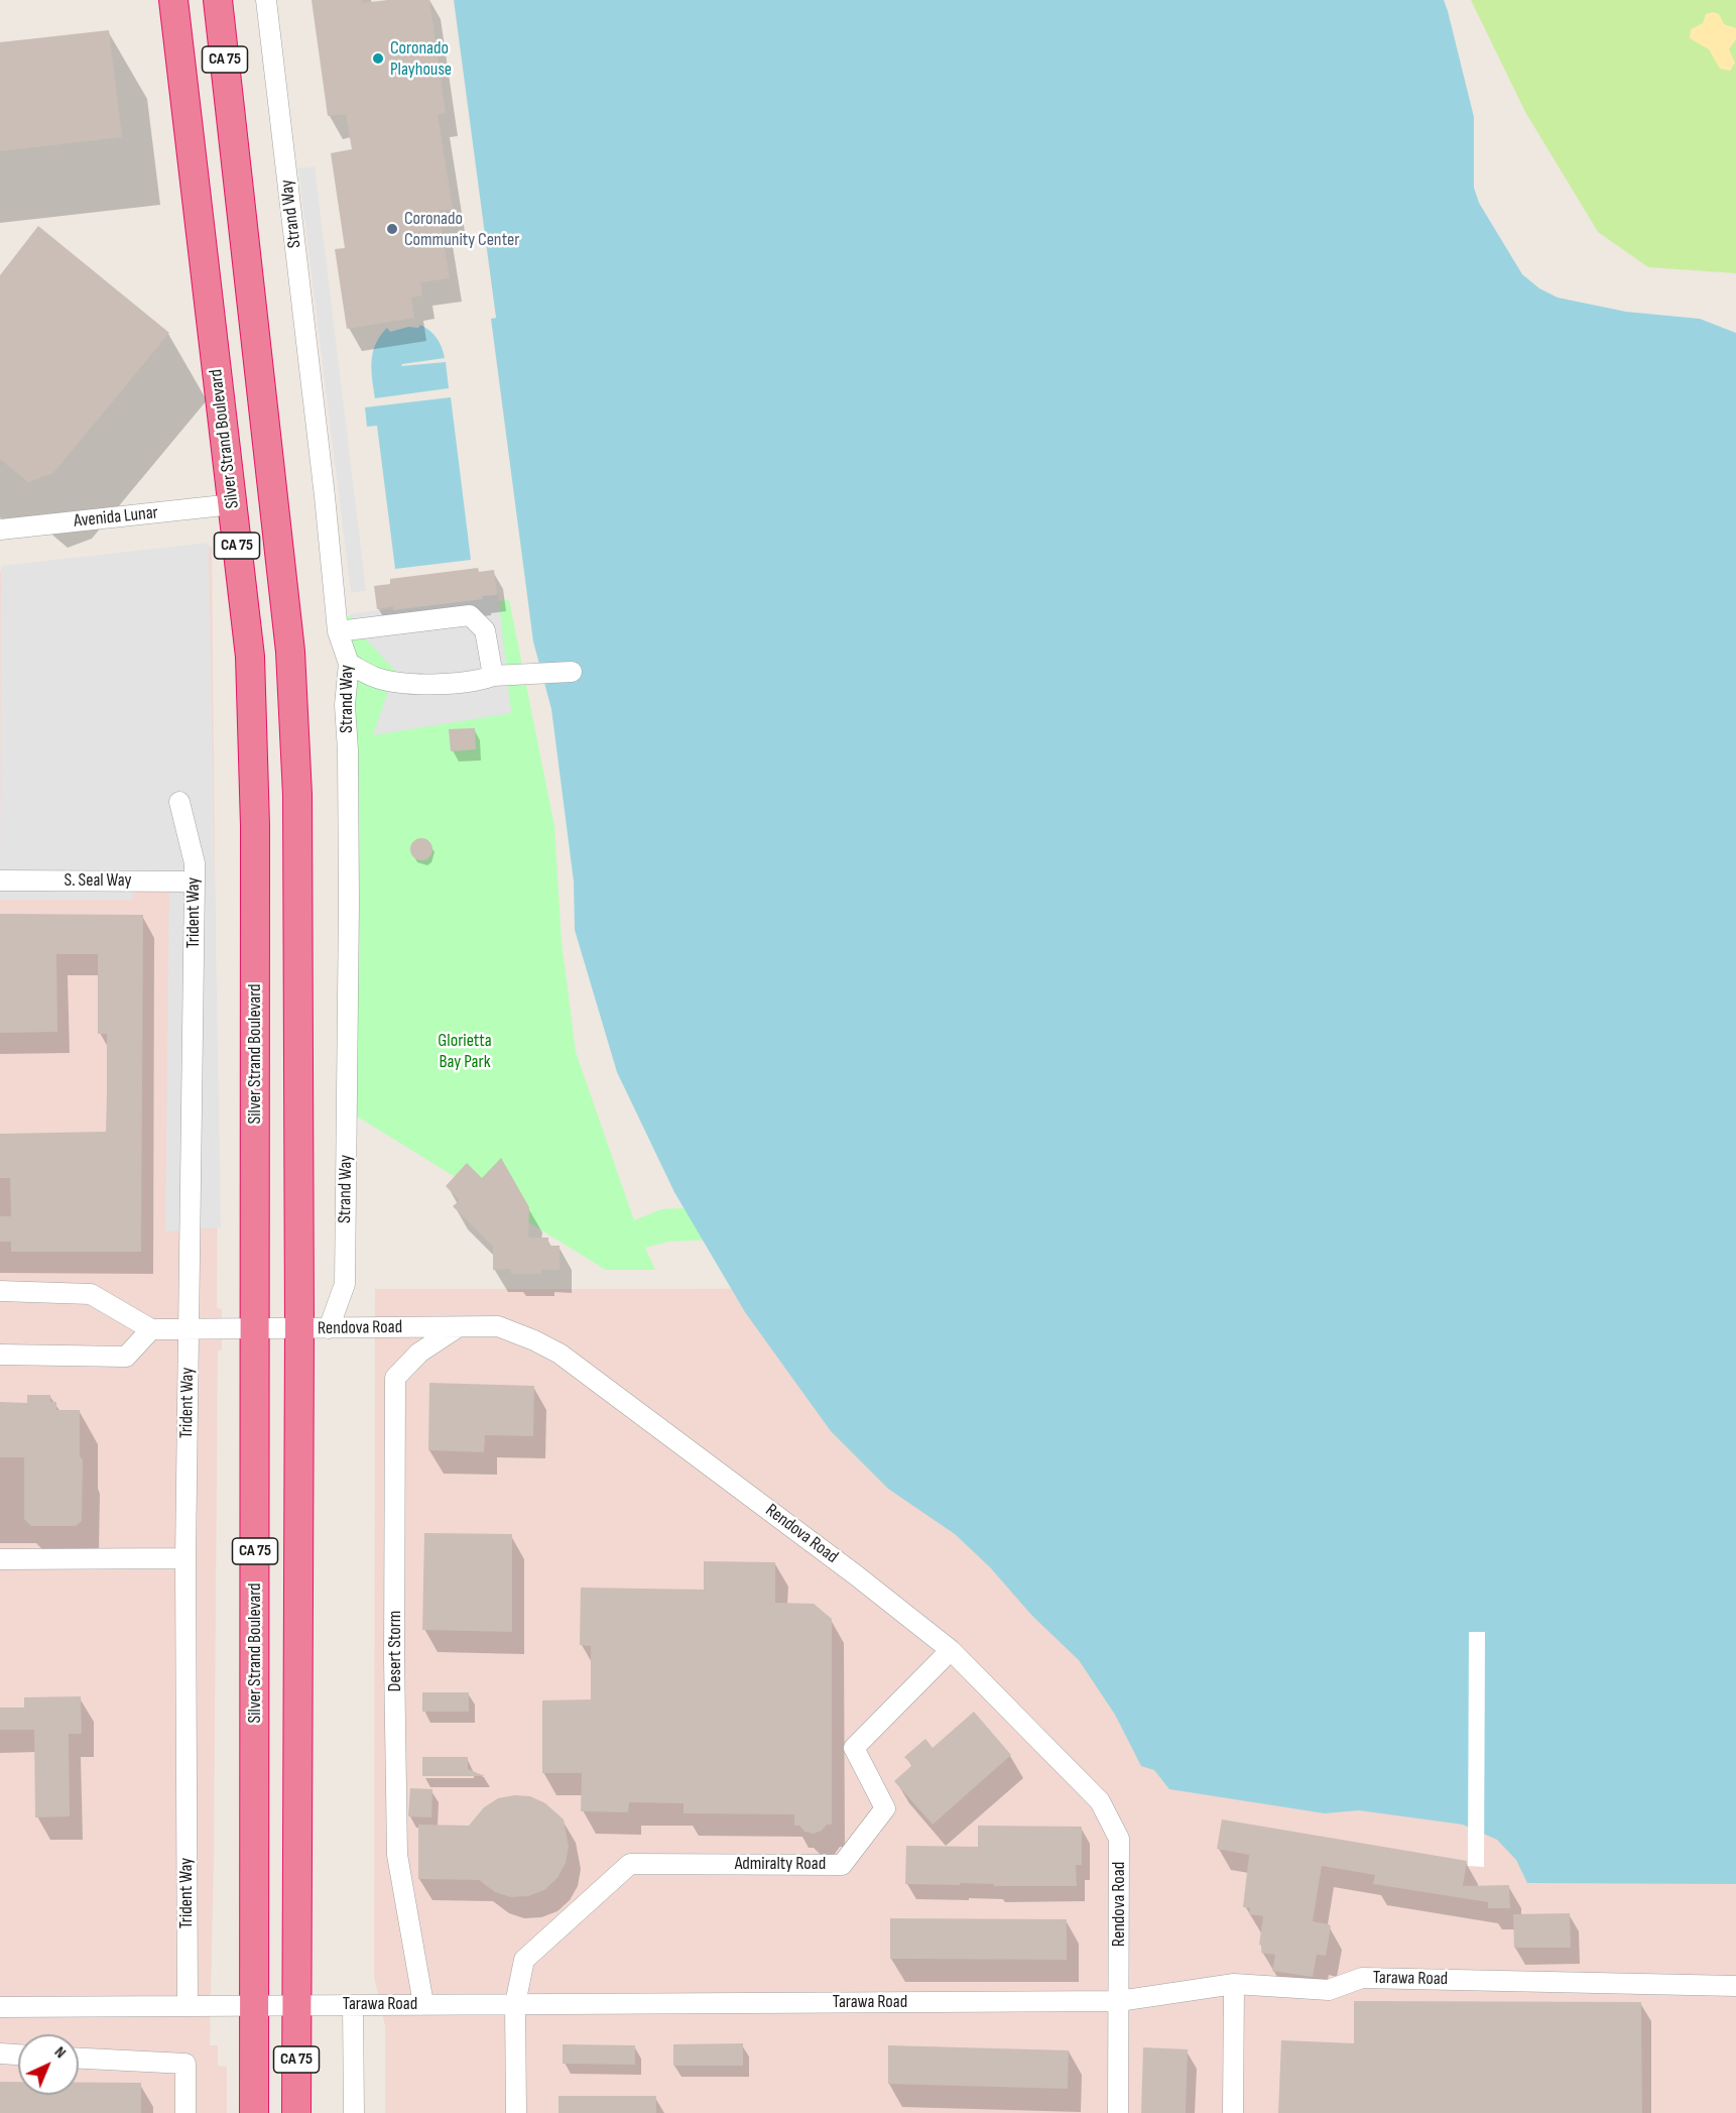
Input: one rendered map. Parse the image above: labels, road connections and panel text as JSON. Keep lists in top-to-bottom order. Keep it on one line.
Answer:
{"streets":{"highway":["CA 75","Silver Strand Boulevard"],"street":["Strand Way","Avenida Lunar","S. Seal Way","Trident Way","Rendova Road","Desert Storm","Admiralty Road","Tarawa Road"]},"crossings":[["CA 75","Rendova Road"],["CA 75","Tarawa Road"],["Strand Way","Rendova Road"],["Silver Strand Boulevard","Avenida Lunar"],["Silver Strand Boulevard","Rendova Road"],["Silver Strand Boulevard","Tarawa Road"],["S. Seal Way","Trident Way"],["Trident Way","Rendova Road"],["Trident Way","Tarawa Road"],["Rendova Road","Desert Storm"],["Rendova Road","Admiralty Road"],["Rendova Road","Tarawa Road"],["Desert Storm","Tarawa Road"],["Admiralty Road","Tarawa Road"]],"parks":["Glorietta Bay Park"],"places":["Coronado Playhouse","Coronado Community Center"],"north":"top right"}
